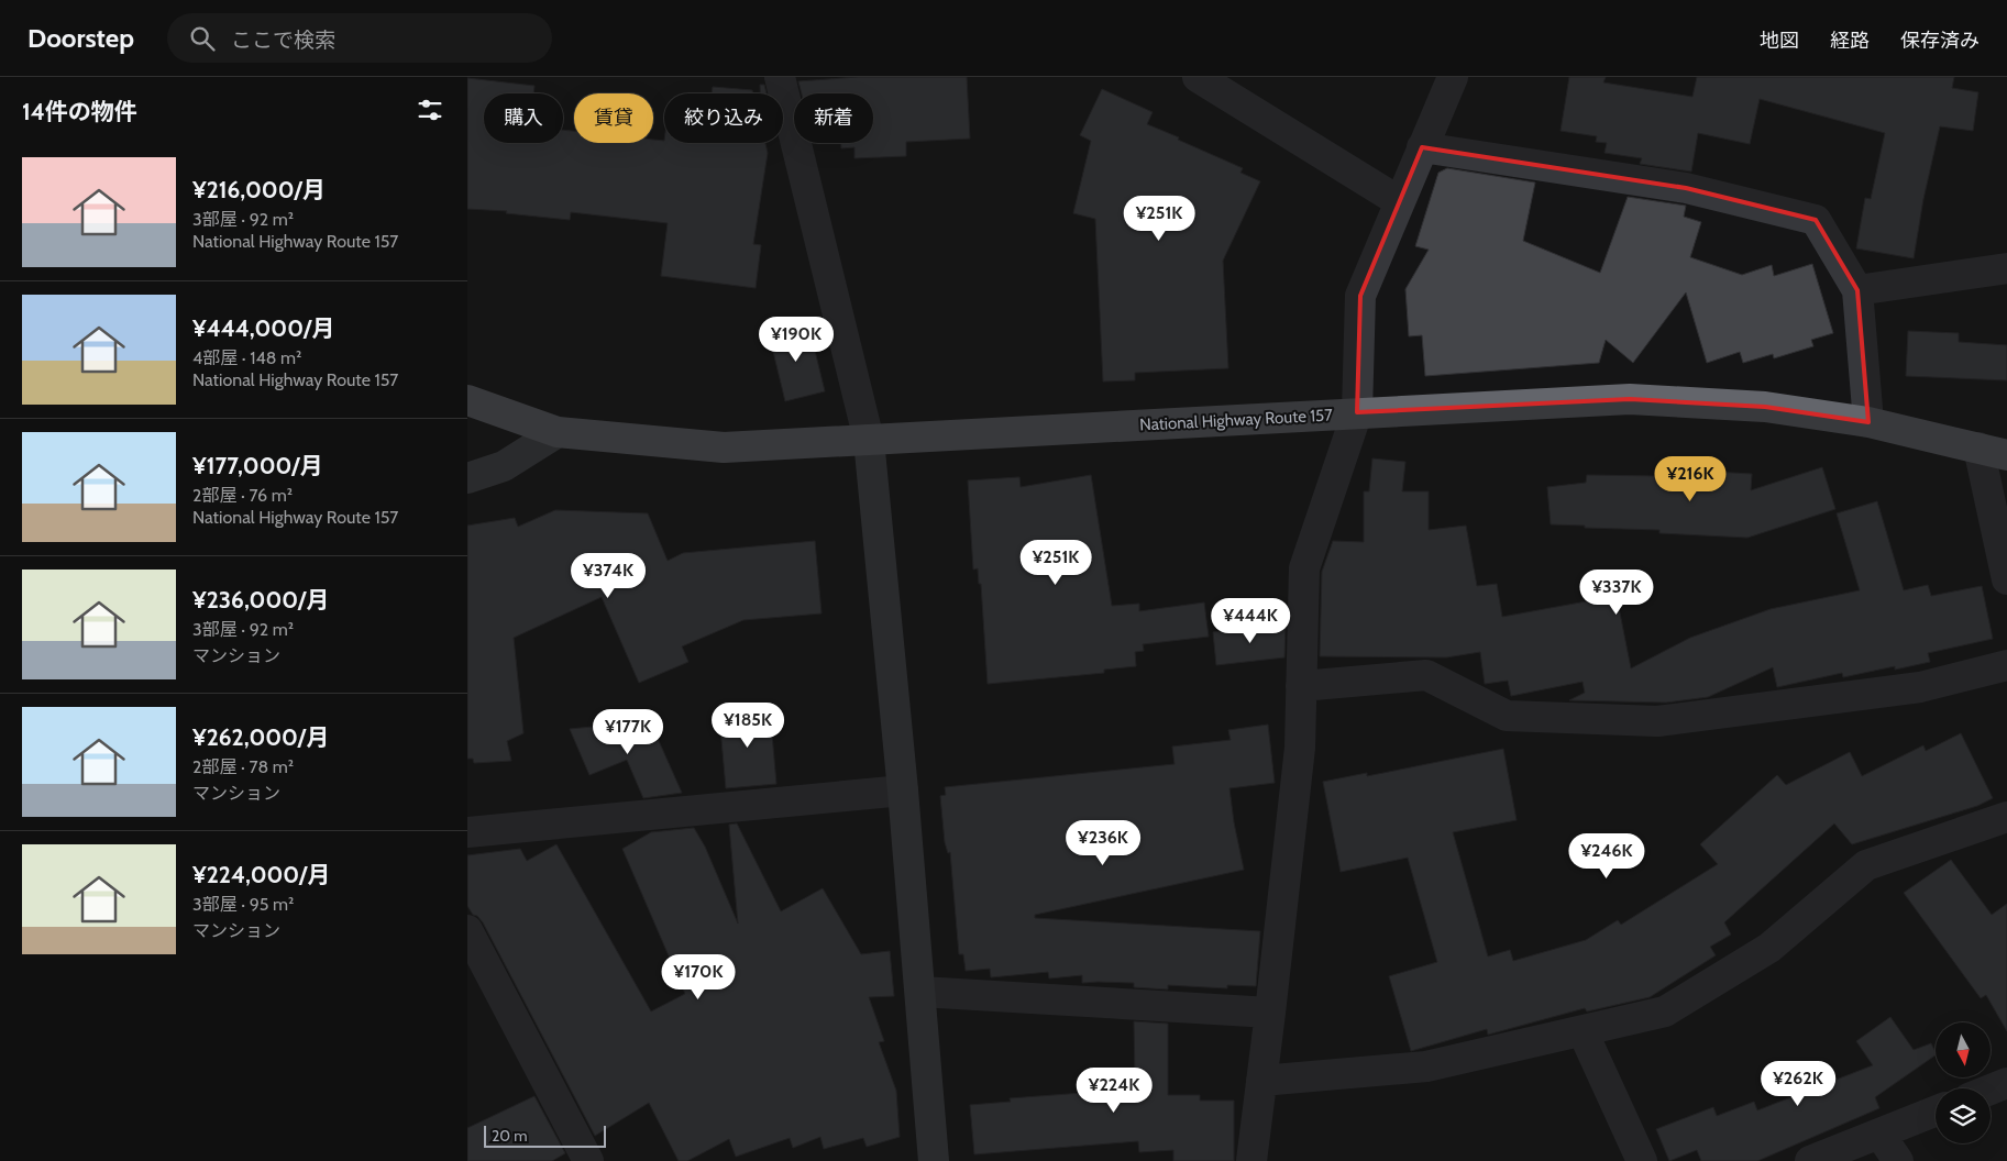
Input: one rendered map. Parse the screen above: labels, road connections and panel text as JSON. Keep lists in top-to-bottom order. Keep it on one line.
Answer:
{"streets":{"highway":["National Highway Route 157"]},"scale_bar":"20 m","north":"bottom","page":{"header":"Doorstep","search":"ここで検索","nav":["地図","経路","保存済み"],"heading":"14件の物件","chip":["購入","賃貸","絞り込み","新着"],"list":[{"name":"¥216,000/月","note":"3部屋 · 92 m² · National Highway Route 157"},{"name":"¥444,000/月","note":"4部屋 · 148 m² · National Highway Route 157"},{"name":"¥177,000/月","note":"2部屋 · 76 m² · National Highway Route 157"},{"name":"¥236,000/月","note":"3部屋 · 92 m² · マンション"},{"name":"¥262,000/月","note":"2部屋 · 78 m² · マンション"},{"name":"¥224,000/月","note":"3部屋 · 95 m² · マンション"}],"price":["¥251K","¥190K","¥216K","¥251K","¥374K","¥337K","¥444K","¥185K","¥177K","¥236K","¥246K","¥170K","¥262K","¥224K"],"scale":"20 m"}}
